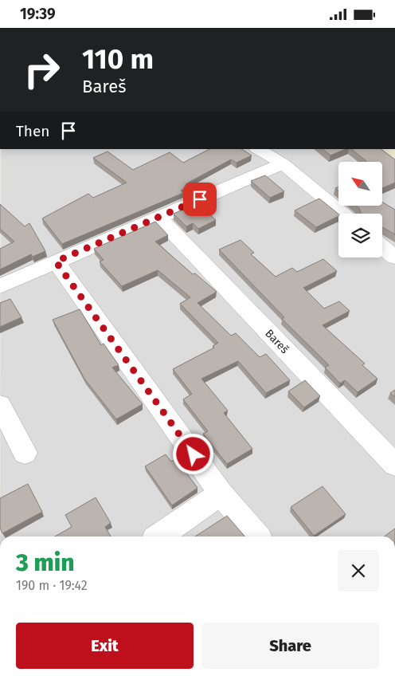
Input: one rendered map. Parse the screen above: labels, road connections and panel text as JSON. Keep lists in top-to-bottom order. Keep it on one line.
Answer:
{"streets":{"street":["Bareš"]},"north":"top left","page":{"status":"19:39","turn":["110 m","Bareš"],"then":"Then","heading":["3 min","190 m · 19:42"],"buttons":["Exit","Share"]}}
